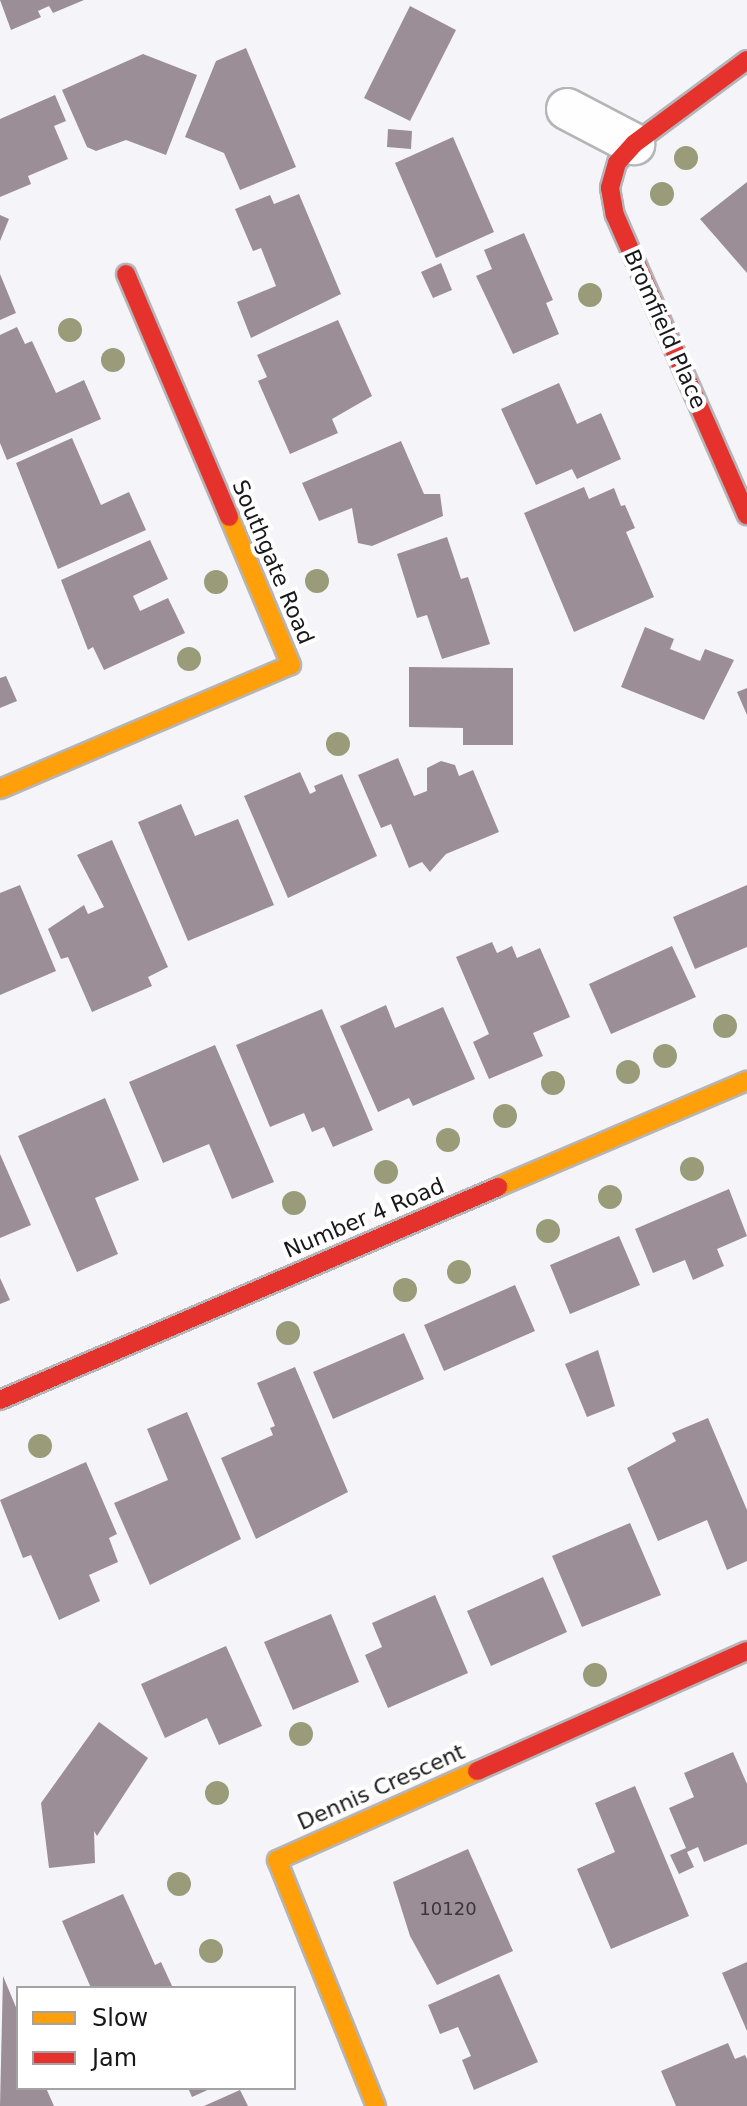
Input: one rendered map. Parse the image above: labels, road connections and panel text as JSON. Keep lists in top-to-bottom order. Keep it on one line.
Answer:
{"streets":{"street":["Bromfield Place","Southgate Road","Number 4 Road","Dennis Crescent"]},"house_numbers":["10120"],"legend":["Slow","Jam"]}
